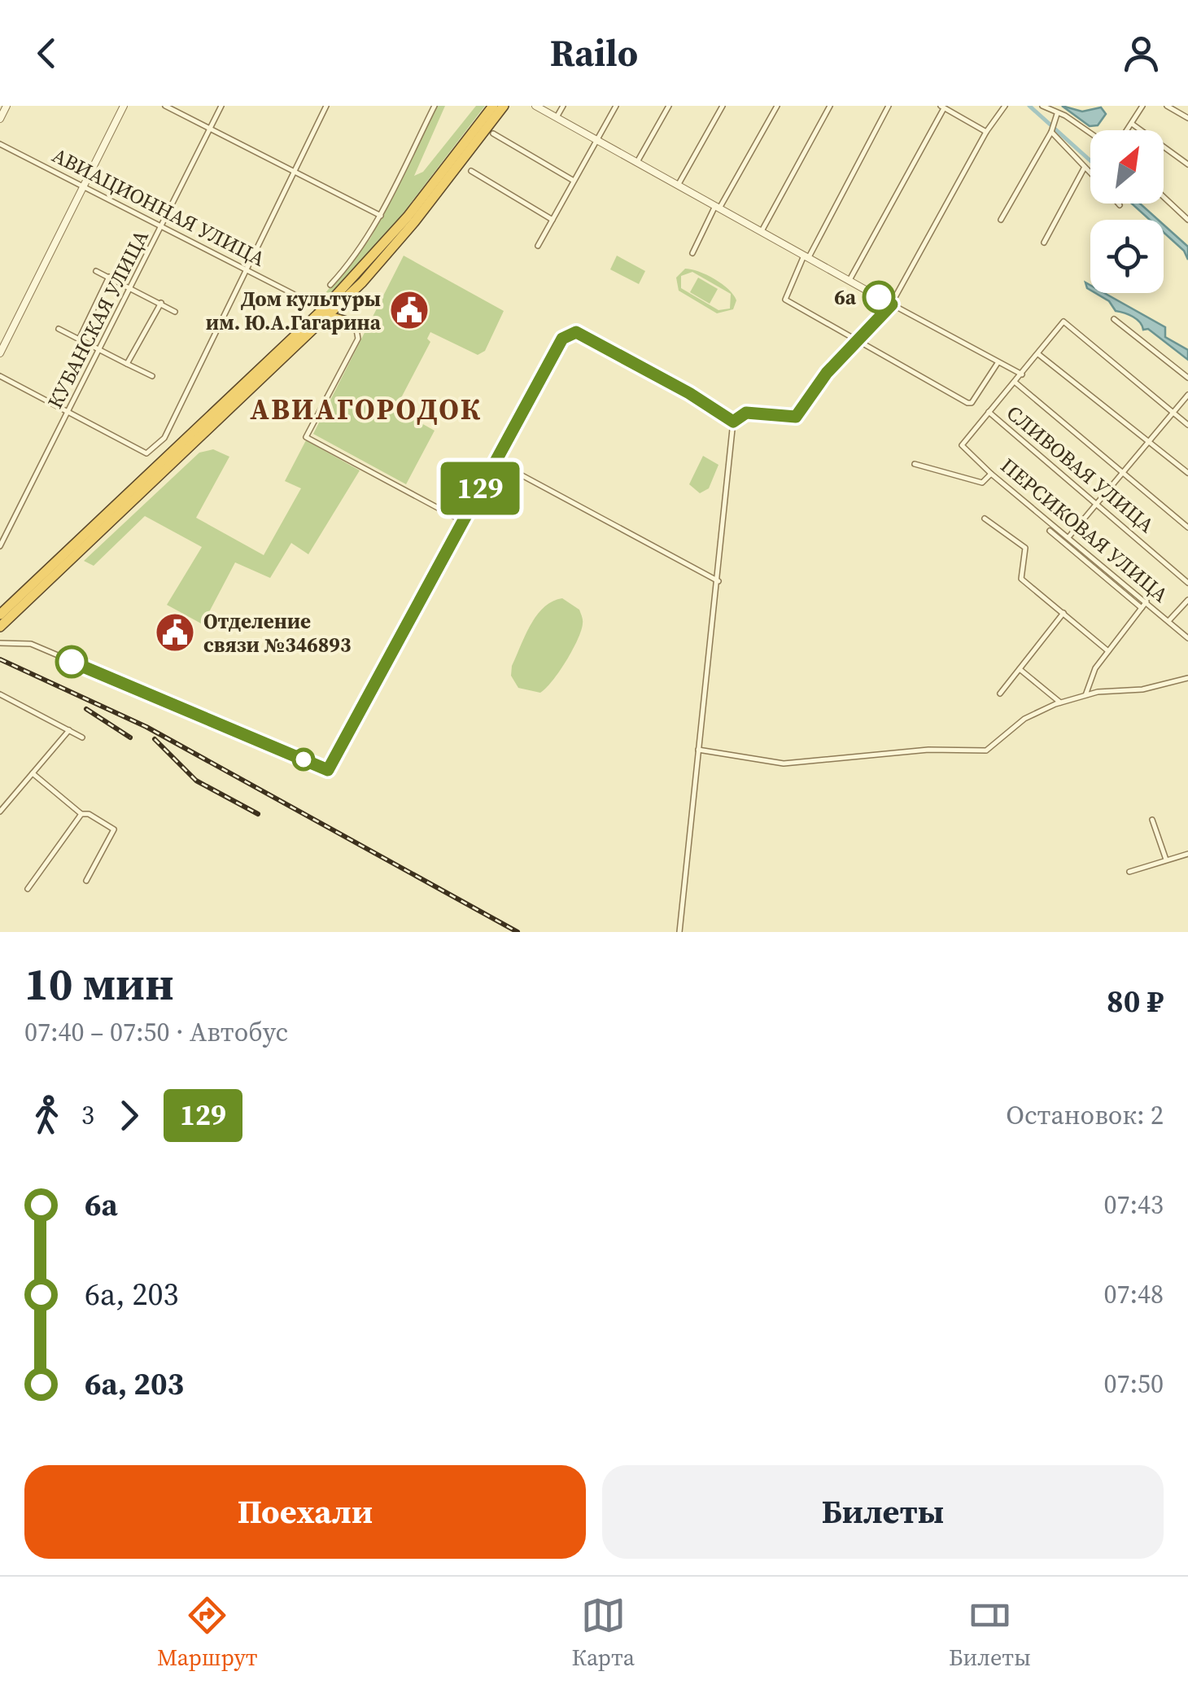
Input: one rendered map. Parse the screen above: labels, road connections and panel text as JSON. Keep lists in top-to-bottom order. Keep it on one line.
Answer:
{"streets":{"street":["АВИАЦИОННАЯ УЛИЦА","КУБАНСКАЯ УЛИЦА","СЛИВОВАЯ УЛИЦА","ПЕРСИКОВАЯ УЛИЦА"]},"crossings":[["АВИАЦИОННАЯ УЛИЦА","КУБАНСКАЯ УЛИЦА"],["СЛИВОВАЯ УЛИЦА","ПЕРСИКОВАЯ УЛИЦА"]],"districts":["АВИАГОРОДОК"],"places":{"other":["6а"],"public building":["Дом культуры им. Ю.А.Гагарина","Отделение связи №346893"]},"lines":["bus line 129"],"north":"top right","page":{"header":"Railo","on_map":"129","heading":["10 мин","07:40 – 07:50 · Автобус","80 ₽"],"legs":["3","129","Остановок: 2"],"list":[{"name":"6а","value":"07:43"},{"name":"6а, 203","value":"07:48"},{"name":"6a, 203","value":"07:50"}],"buttons":["Поехали","Билеты"],"tabs":["Маршрут","Карта","Билеты"]}}
